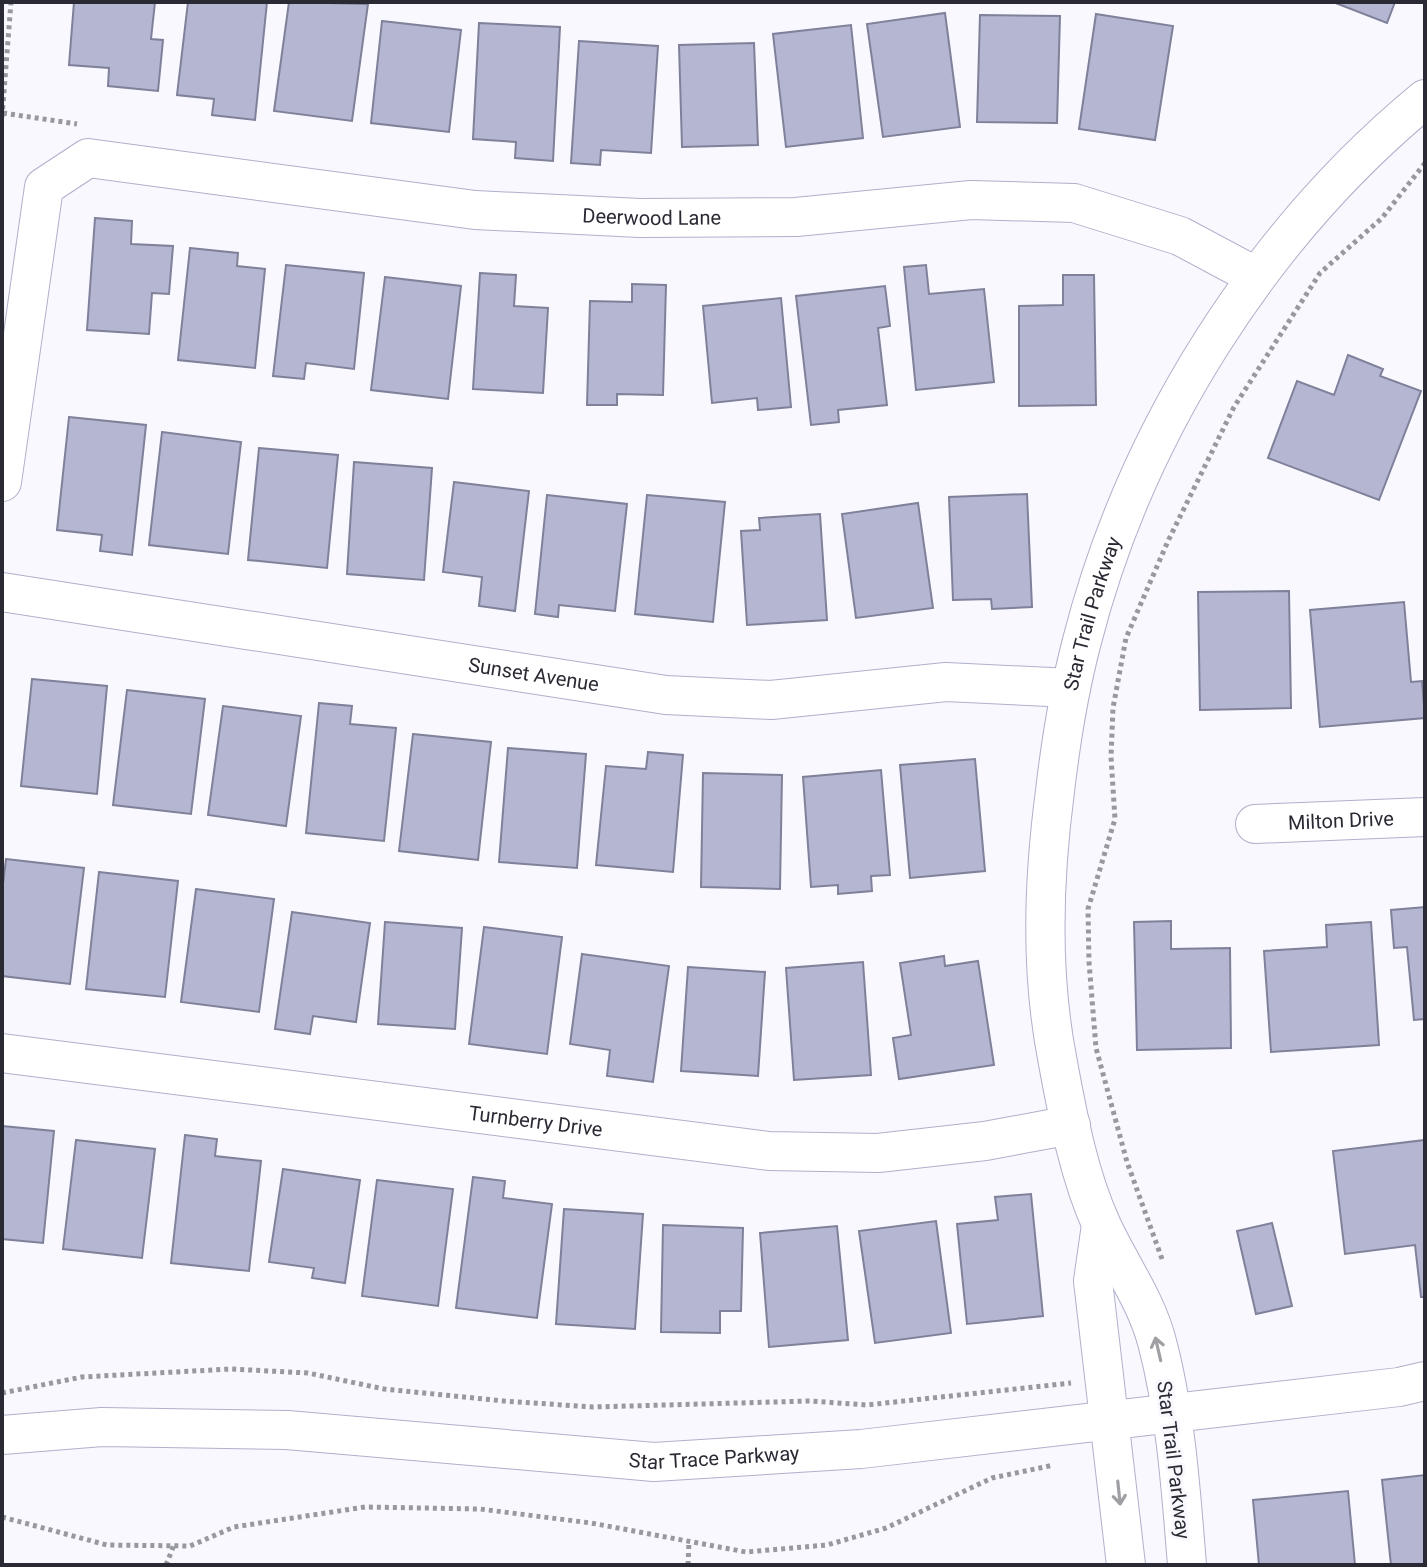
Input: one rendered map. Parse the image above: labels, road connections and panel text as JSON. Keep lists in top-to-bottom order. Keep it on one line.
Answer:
{"streets":{"street":["Deerwood Lane","Star Trail Parkway","Sunset Avenue","Milton Drive","Turnberry Drive","Star Trace Parkway"]},"crossings":[["Deerwood Lane","Star Trail Parkway"],["Star Trail Parkway","Sunset Avenue"],["Star Trail Parkway","Turnberry Drive"],["Star Trail Parkway","Star Trace Parkway"]]}
